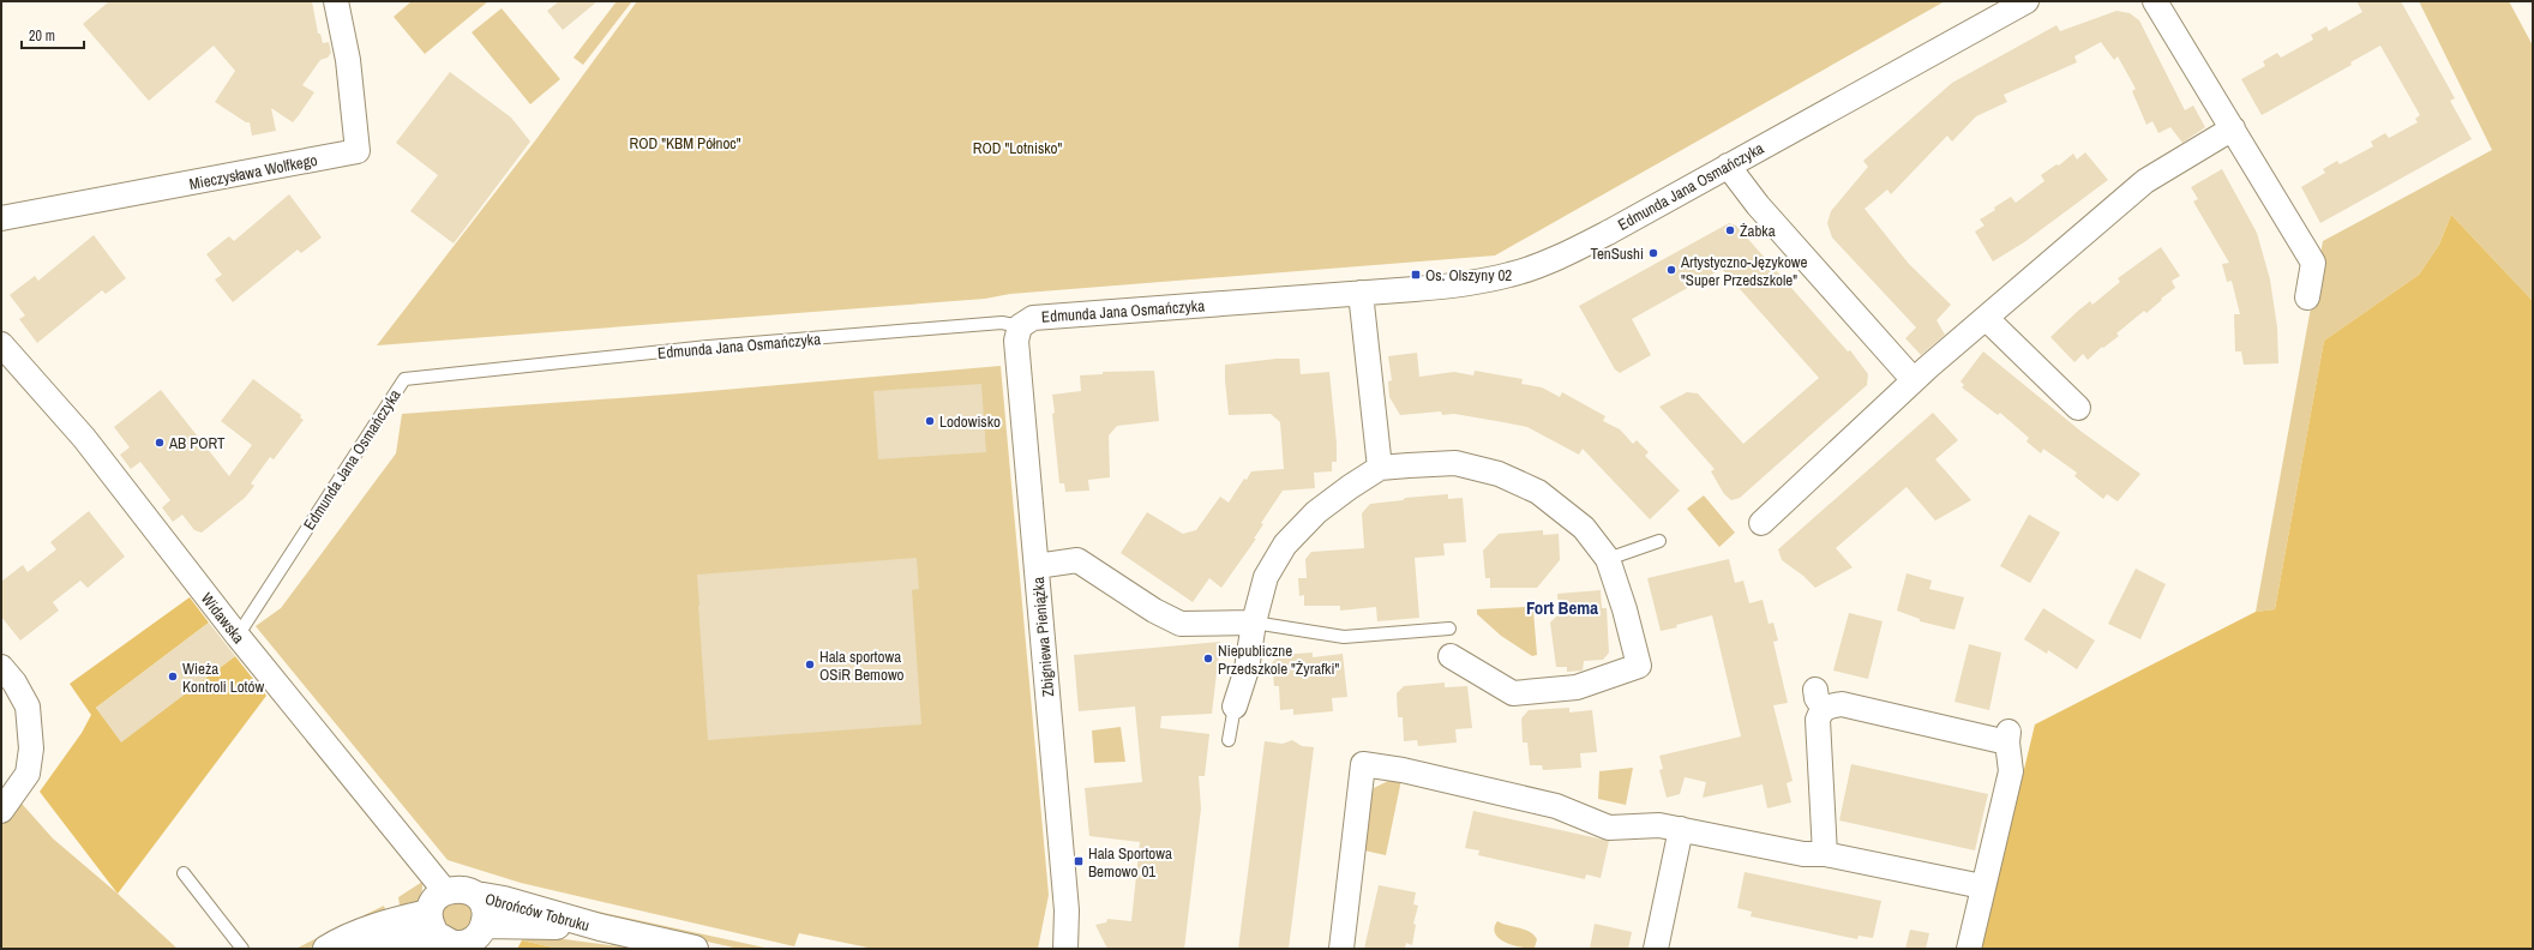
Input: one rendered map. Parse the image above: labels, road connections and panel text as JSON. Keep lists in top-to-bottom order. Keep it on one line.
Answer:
{"streets":{"street":["Mieczysława Wolfkego","Edmunda Jana Osmańczyka","Widawska","Zbigniewa Pieniążka","Obrońców Tobruku"]},"crossings":[["Edmunda Jana Osmańczyka","Widawska"],["Edmunda Jana Osmańczyka","Zbigniewa Pieniążka"],["Widawska","Obrońców Tobruku"]],"districts":["Fort Bema"],"parks":["ROD \"KBM Północ\"","ROD \"Lotnisko\""],"places":{"other":["Żabka","TenSushi","Artystyczno-Językowe \"Super Przedszkole\"","Lodowisko","AB PORT","Niepubliczne Przedszkole \"Żyrafki\"","Hala sportowa OSiR Bemowo","Wieża Kontroli Lotów"],"transit":["Os. Olszyny 02","Hala Sportowa Bemowo 01"]},"scale_bar":"20 m"}
